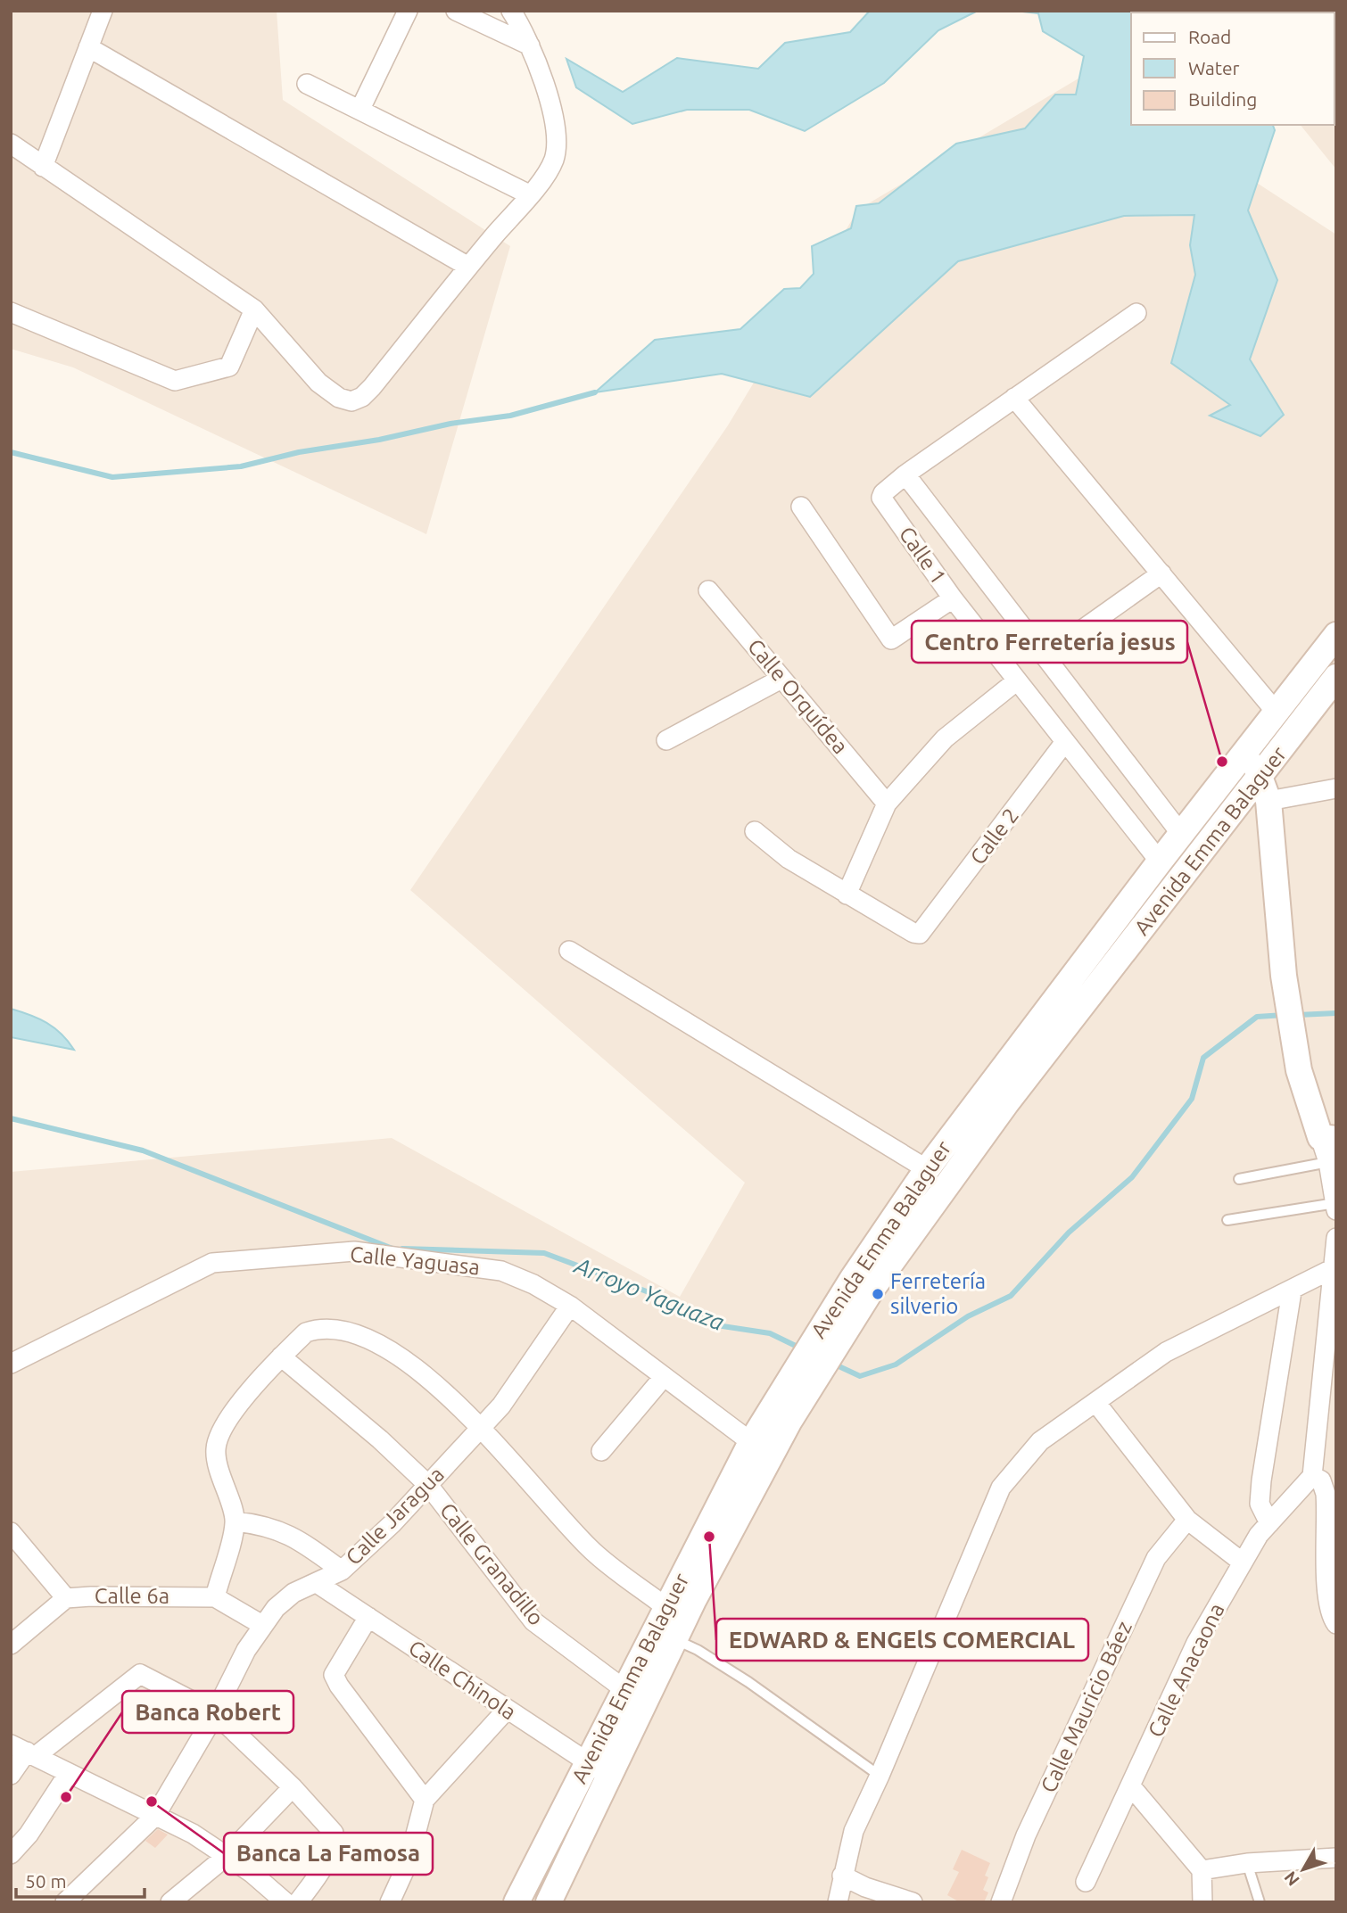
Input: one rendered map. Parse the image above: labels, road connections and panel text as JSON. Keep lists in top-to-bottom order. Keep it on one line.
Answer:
{"streets":{"street":["Calle 1","Calle Orquídea","Calle 2","Avenida Emma Balaguer","Calle Yaguasa","Calle Jaragua","Calle Granadillo","Calle 6a","Calle Anacaona","Calle Chinola","Calle Mauricio Báez"]},"crossings":[["Calle 1","Calle 2"],["Calle 1","Avenida Emma Balaguer"],["Avenida Emma Balaguer","Calle Yaguasa"],["Avenida Emma Balaguer","Calle Granadillo"],["Avenida Emma Balaguer","Calle Chinola"],["Calle Yaguasa","Calle Jaragua"],["Calle Jaragua","Calle Granadillo"],["Calle Jaragua","Calle Chinola"]],"water":["Arroyo Yaguaza"],"places":["Centro Ferretería jesus","Ferretería silverio","EDWARD & ENGElS COMERCIAL","Banca Robert","Banca La Famosa"],"legend":["Road","Water","Building"],"scale_bar":"50 m","north":"bottom left"}
